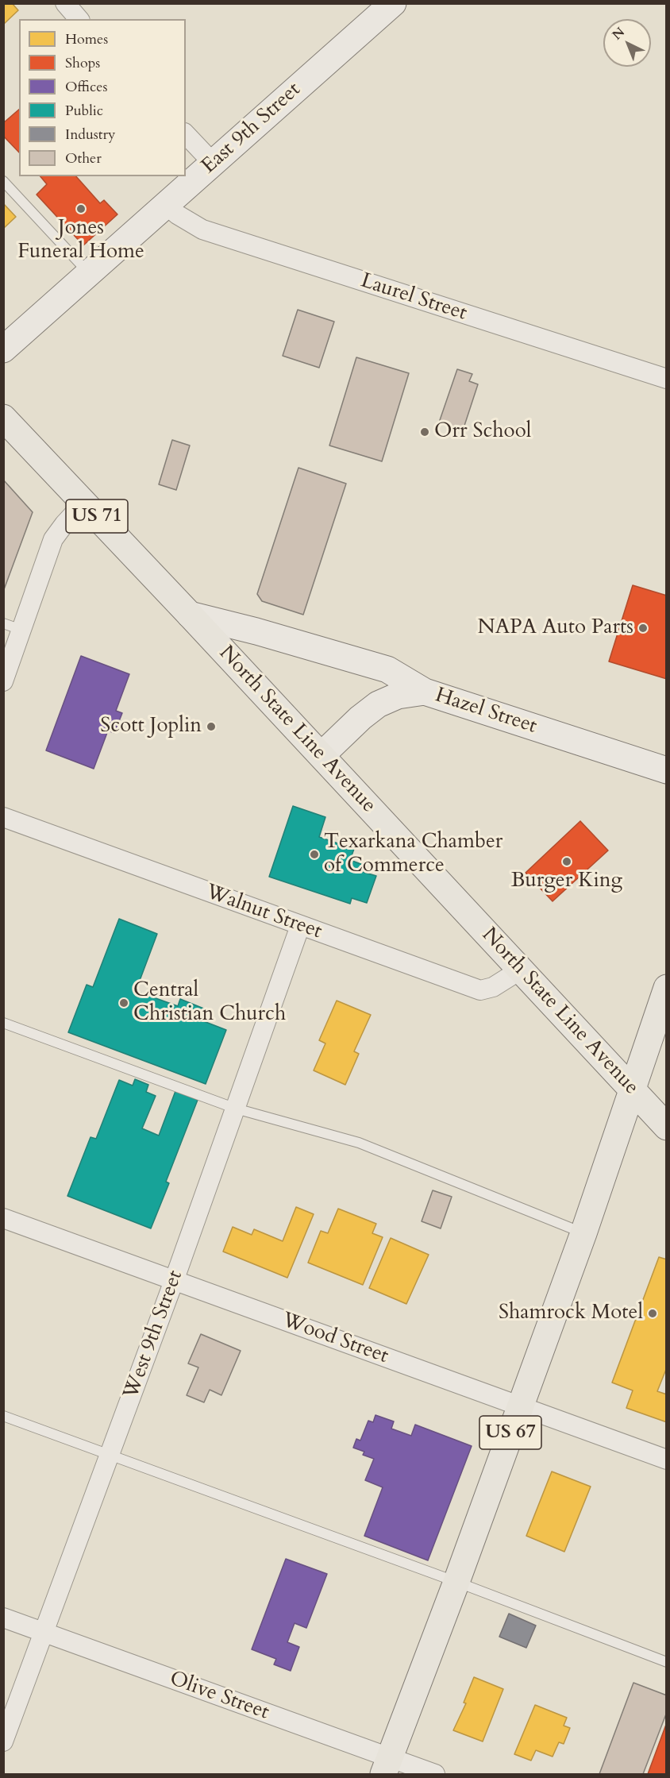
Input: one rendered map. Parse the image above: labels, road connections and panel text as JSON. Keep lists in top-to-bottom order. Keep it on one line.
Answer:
{"streets":{"main road":["East 9th Street","US 71","Hazel Street","North State Line Avenue","US 67"],"street":["Laurel Street","Walnut Street","West 9th Street","Wood Street","Olive Street"]},"crossings":[["East 9th Street","Laurel Street"],["Hazel Street","North State Line Avenue"],["North State Line Avenue","Walnut Street"],["North State Line Avenue","US 67"],["Walnut Street","West 9th Street"],["West 9th Street","Wood Street"],["West 9th Street","Olive Street"],["Wood Street","US 67"],["US 67","Olive Street"]],"places":["Jones Funeral Home","Orr School","NAPA Auto Parts","Scott Joplin","Texarkana Chamber of Commerce","Burger King","Central Christian Church","Shamrock Motel"],"legend":["Homes","Shops","Offices","Public","Industry","Other"],"north":"top left"}
